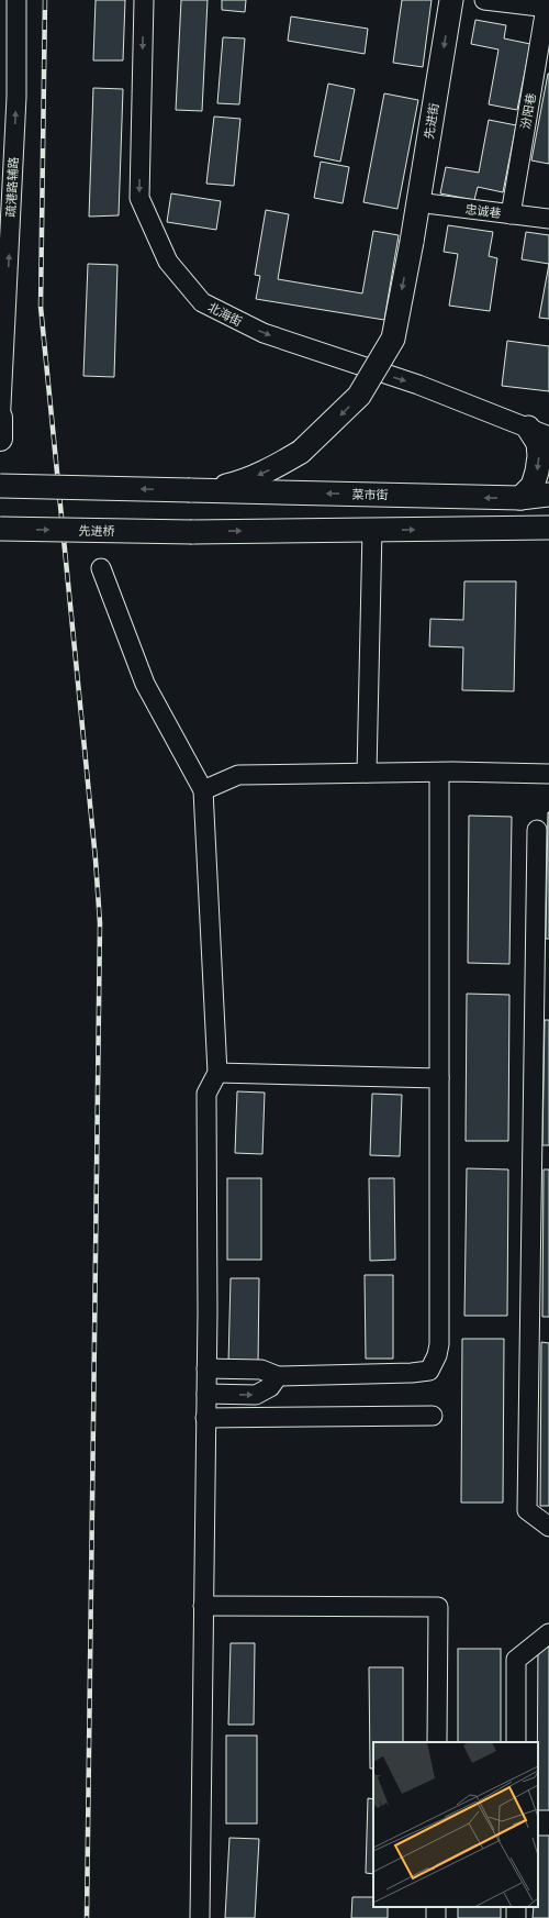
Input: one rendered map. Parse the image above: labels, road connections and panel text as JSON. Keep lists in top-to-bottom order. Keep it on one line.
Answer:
{"streets":{"main road":["先进街","菜市街","先进桥"],"street":["汾阳巷","疏港路辅路","忠诚巷","北海街"]},"crossings":[["汾阳巷","忠诚巷"],["先进街","忠诚巷"],["先进街","菜市街"]],"one_way":["先进街","疏港路辅路","北海街"]}
